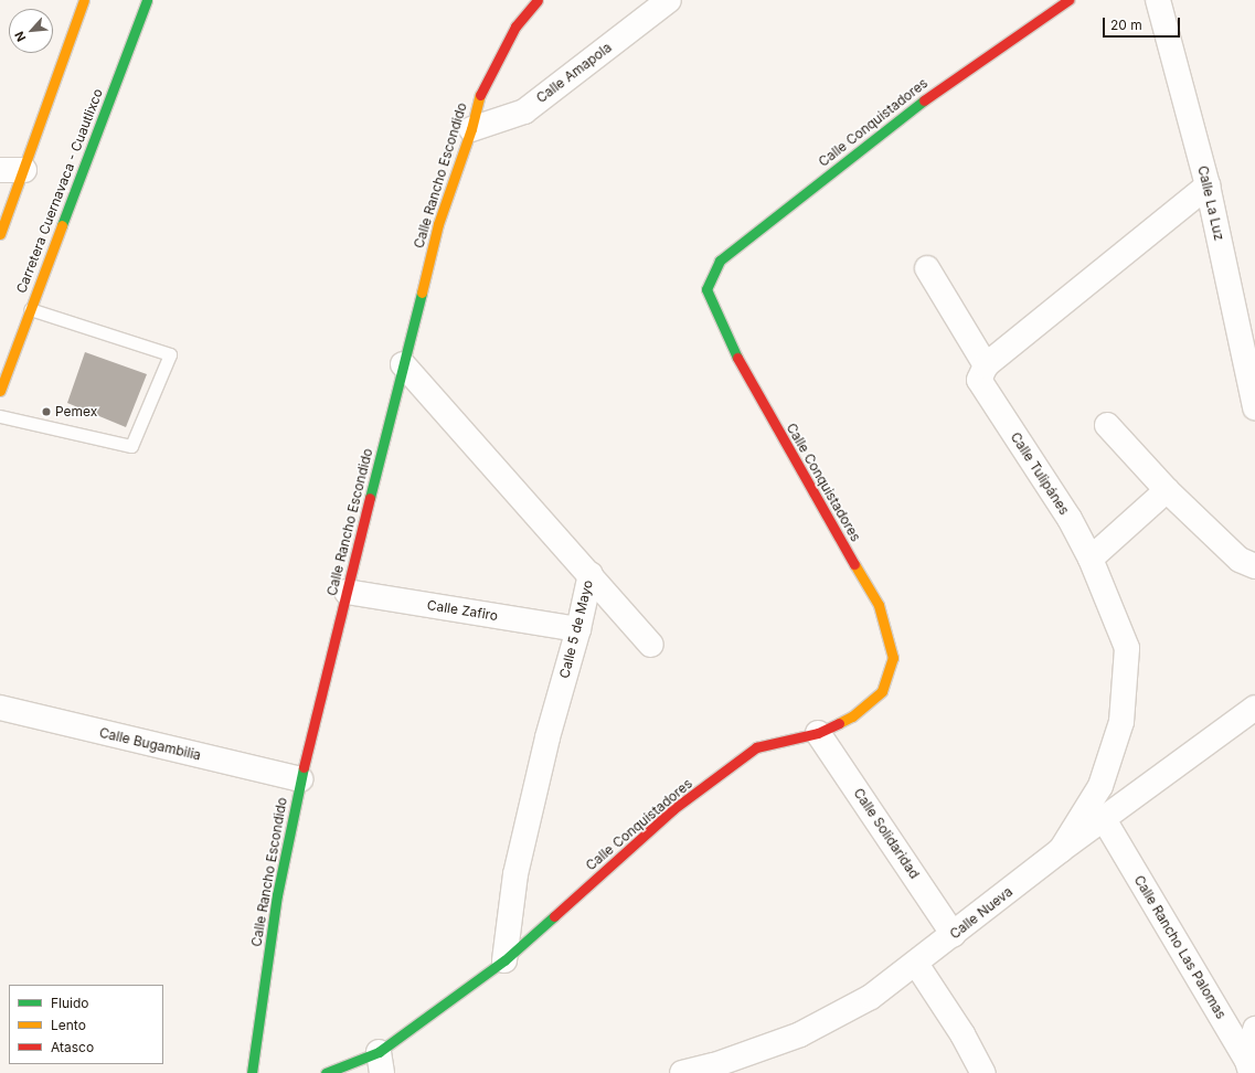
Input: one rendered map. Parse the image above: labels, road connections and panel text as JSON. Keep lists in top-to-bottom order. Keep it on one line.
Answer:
{"streets":{"street":["Calle Amapola","Calle Conquistadores","Calle Rancho Escondido","Carretera Cuernavaca - Cuautlixco","Calle La Luz","Calle Tulipánes","Calle Zafiro","Calle 5 de Mayo","Calle Bugambilia","Calle Solidaridad","Calle Nueva","Calle Rancho Las Palomas"]},"crossings":[["Calle Amapola","Calle Rancho Escondido"],["Calle Conquistadores","Calle 5 de Mayo"],["Calle Conquistadores","Calle Solidaridad"],["Calle Rancho Escondido","Calle Zafiro"],["Calle Rancho Escondido","Calle 5 de Mayo"],["Calle Rancho Escondido","Calle Bugambilia"],["Calle Tulipánes","Calle Nueva"],["Calle Zafiro","Calle 5 de Mayo"],["Calle Solidaridad","Calle Nueva"],["Calle Nueva","Calle Rancho Las Palomas"]],"places":["Pemex"],"legend":["Fluido","Lento","Atasco"],"scale_bar":"20 m","north":"bottom left"}
